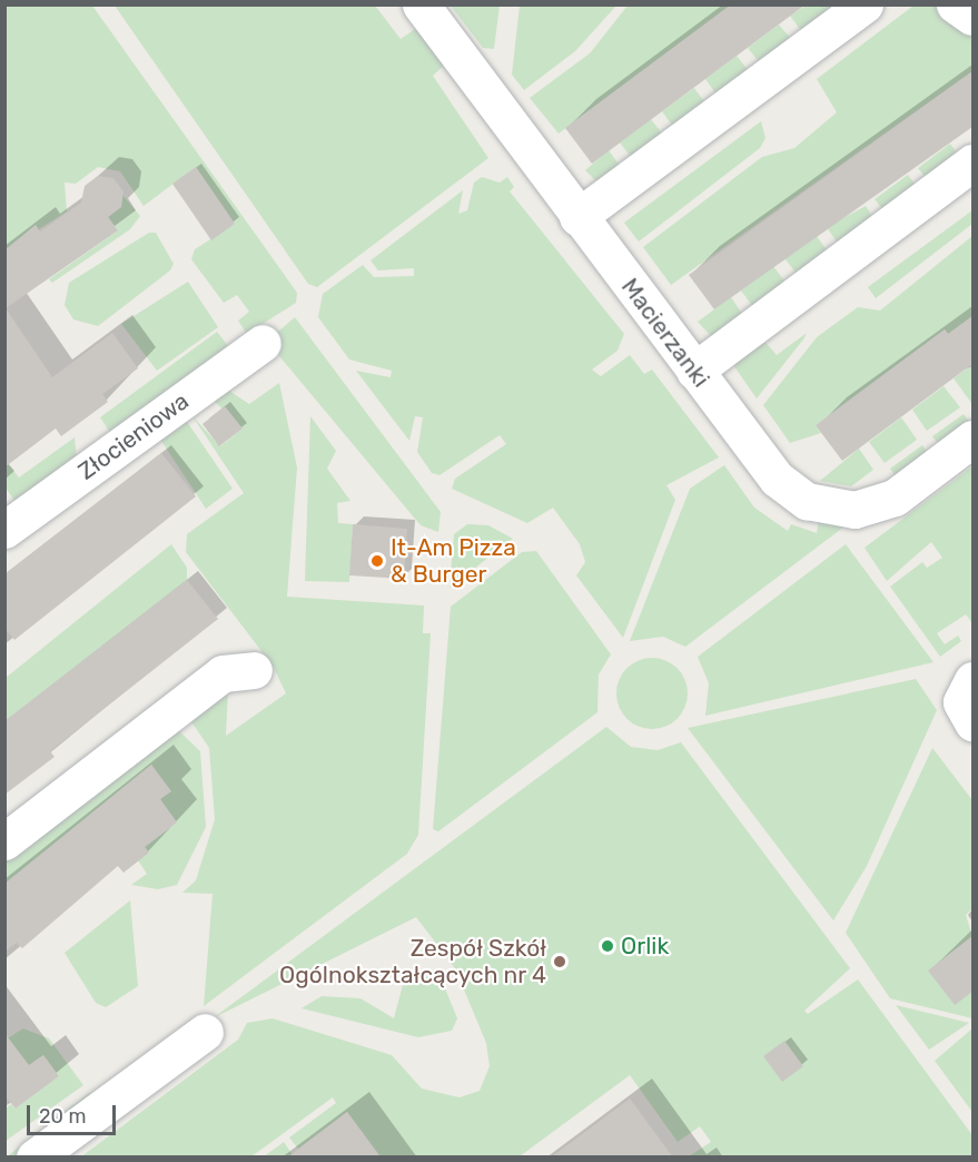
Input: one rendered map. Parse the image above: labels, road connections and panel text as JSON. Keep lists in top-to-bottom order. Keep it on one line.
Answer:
{"streets":{"street":["Macierzanki","Złocieniowa"]},"places":["It-Am Pizza & Burger","Orlik","Zespół Szkół Ogólnokształcących nr 4"],"scale_bar":"20 m"}
